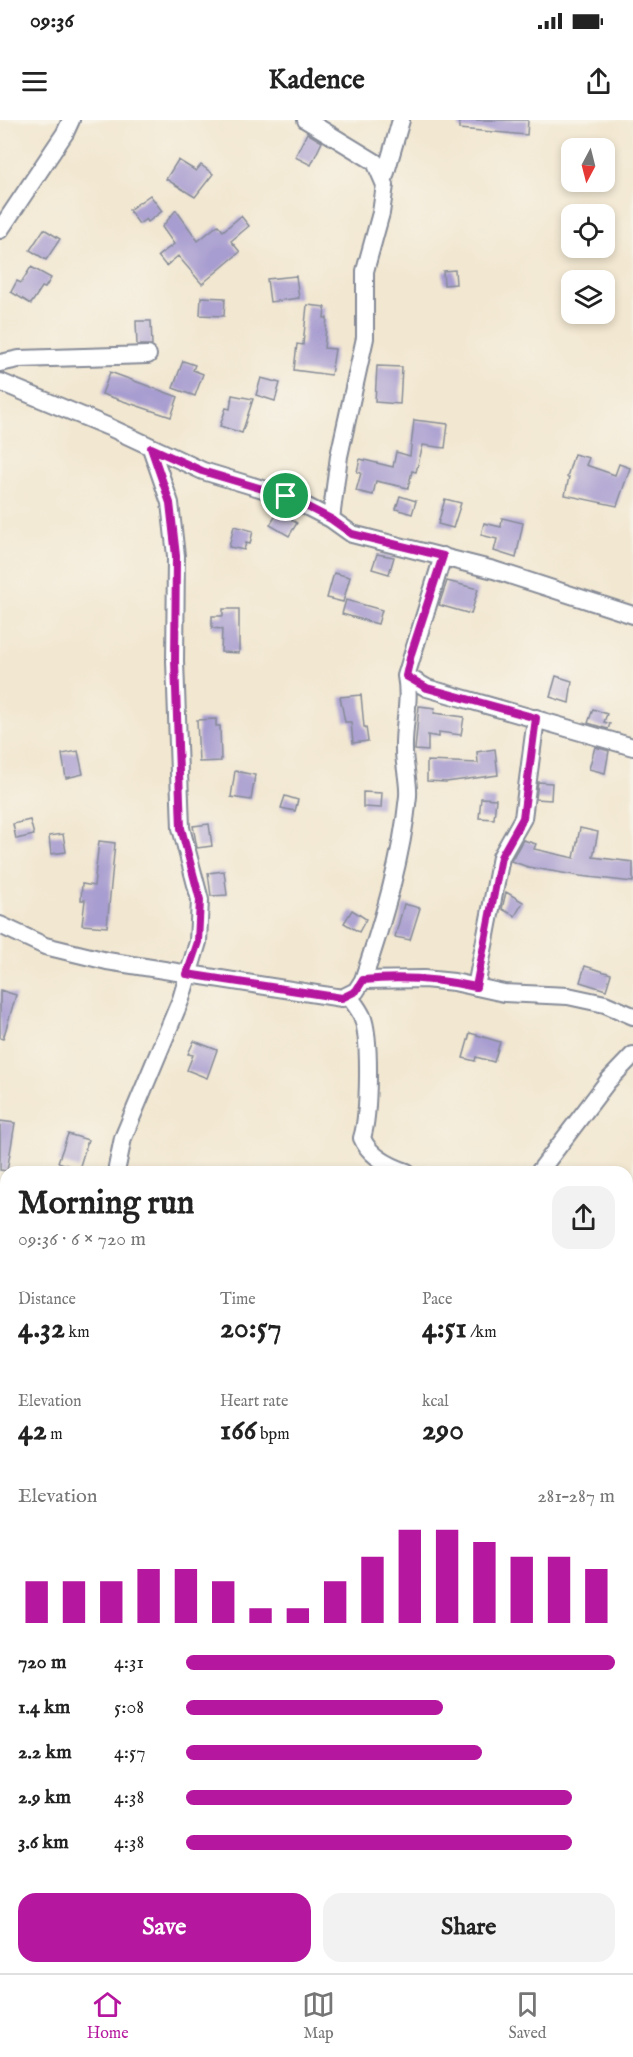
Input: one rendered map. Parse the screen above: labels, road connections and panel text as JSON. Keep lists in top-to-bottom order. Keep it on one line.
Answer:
{"north":"bottom","page":{"status":"09:36","header":"Kadence","heading":["Morning run","09:36 · 6 × 720 m"],"stats":[["Distance","4.32 km"],["Time","20:57"],["Pace","4:51 /km"],["Elevation","42 m"],["Heart rate","166 bpm"],["kcal","290"]],"chart":["Elevation","281–287 m"],"list":[{"name":"720 m","note":"4:31"},{"name":"1.4 km","note":"5:08"},{"name":"2.2 km","note":"4:57"},{"name":"2.9 km","note":"4:38"},{"name":"3.6 km","note":"4:38"}],"buttons":["Save","Share"],"tabs":["Home","Map","Saved"]}}
